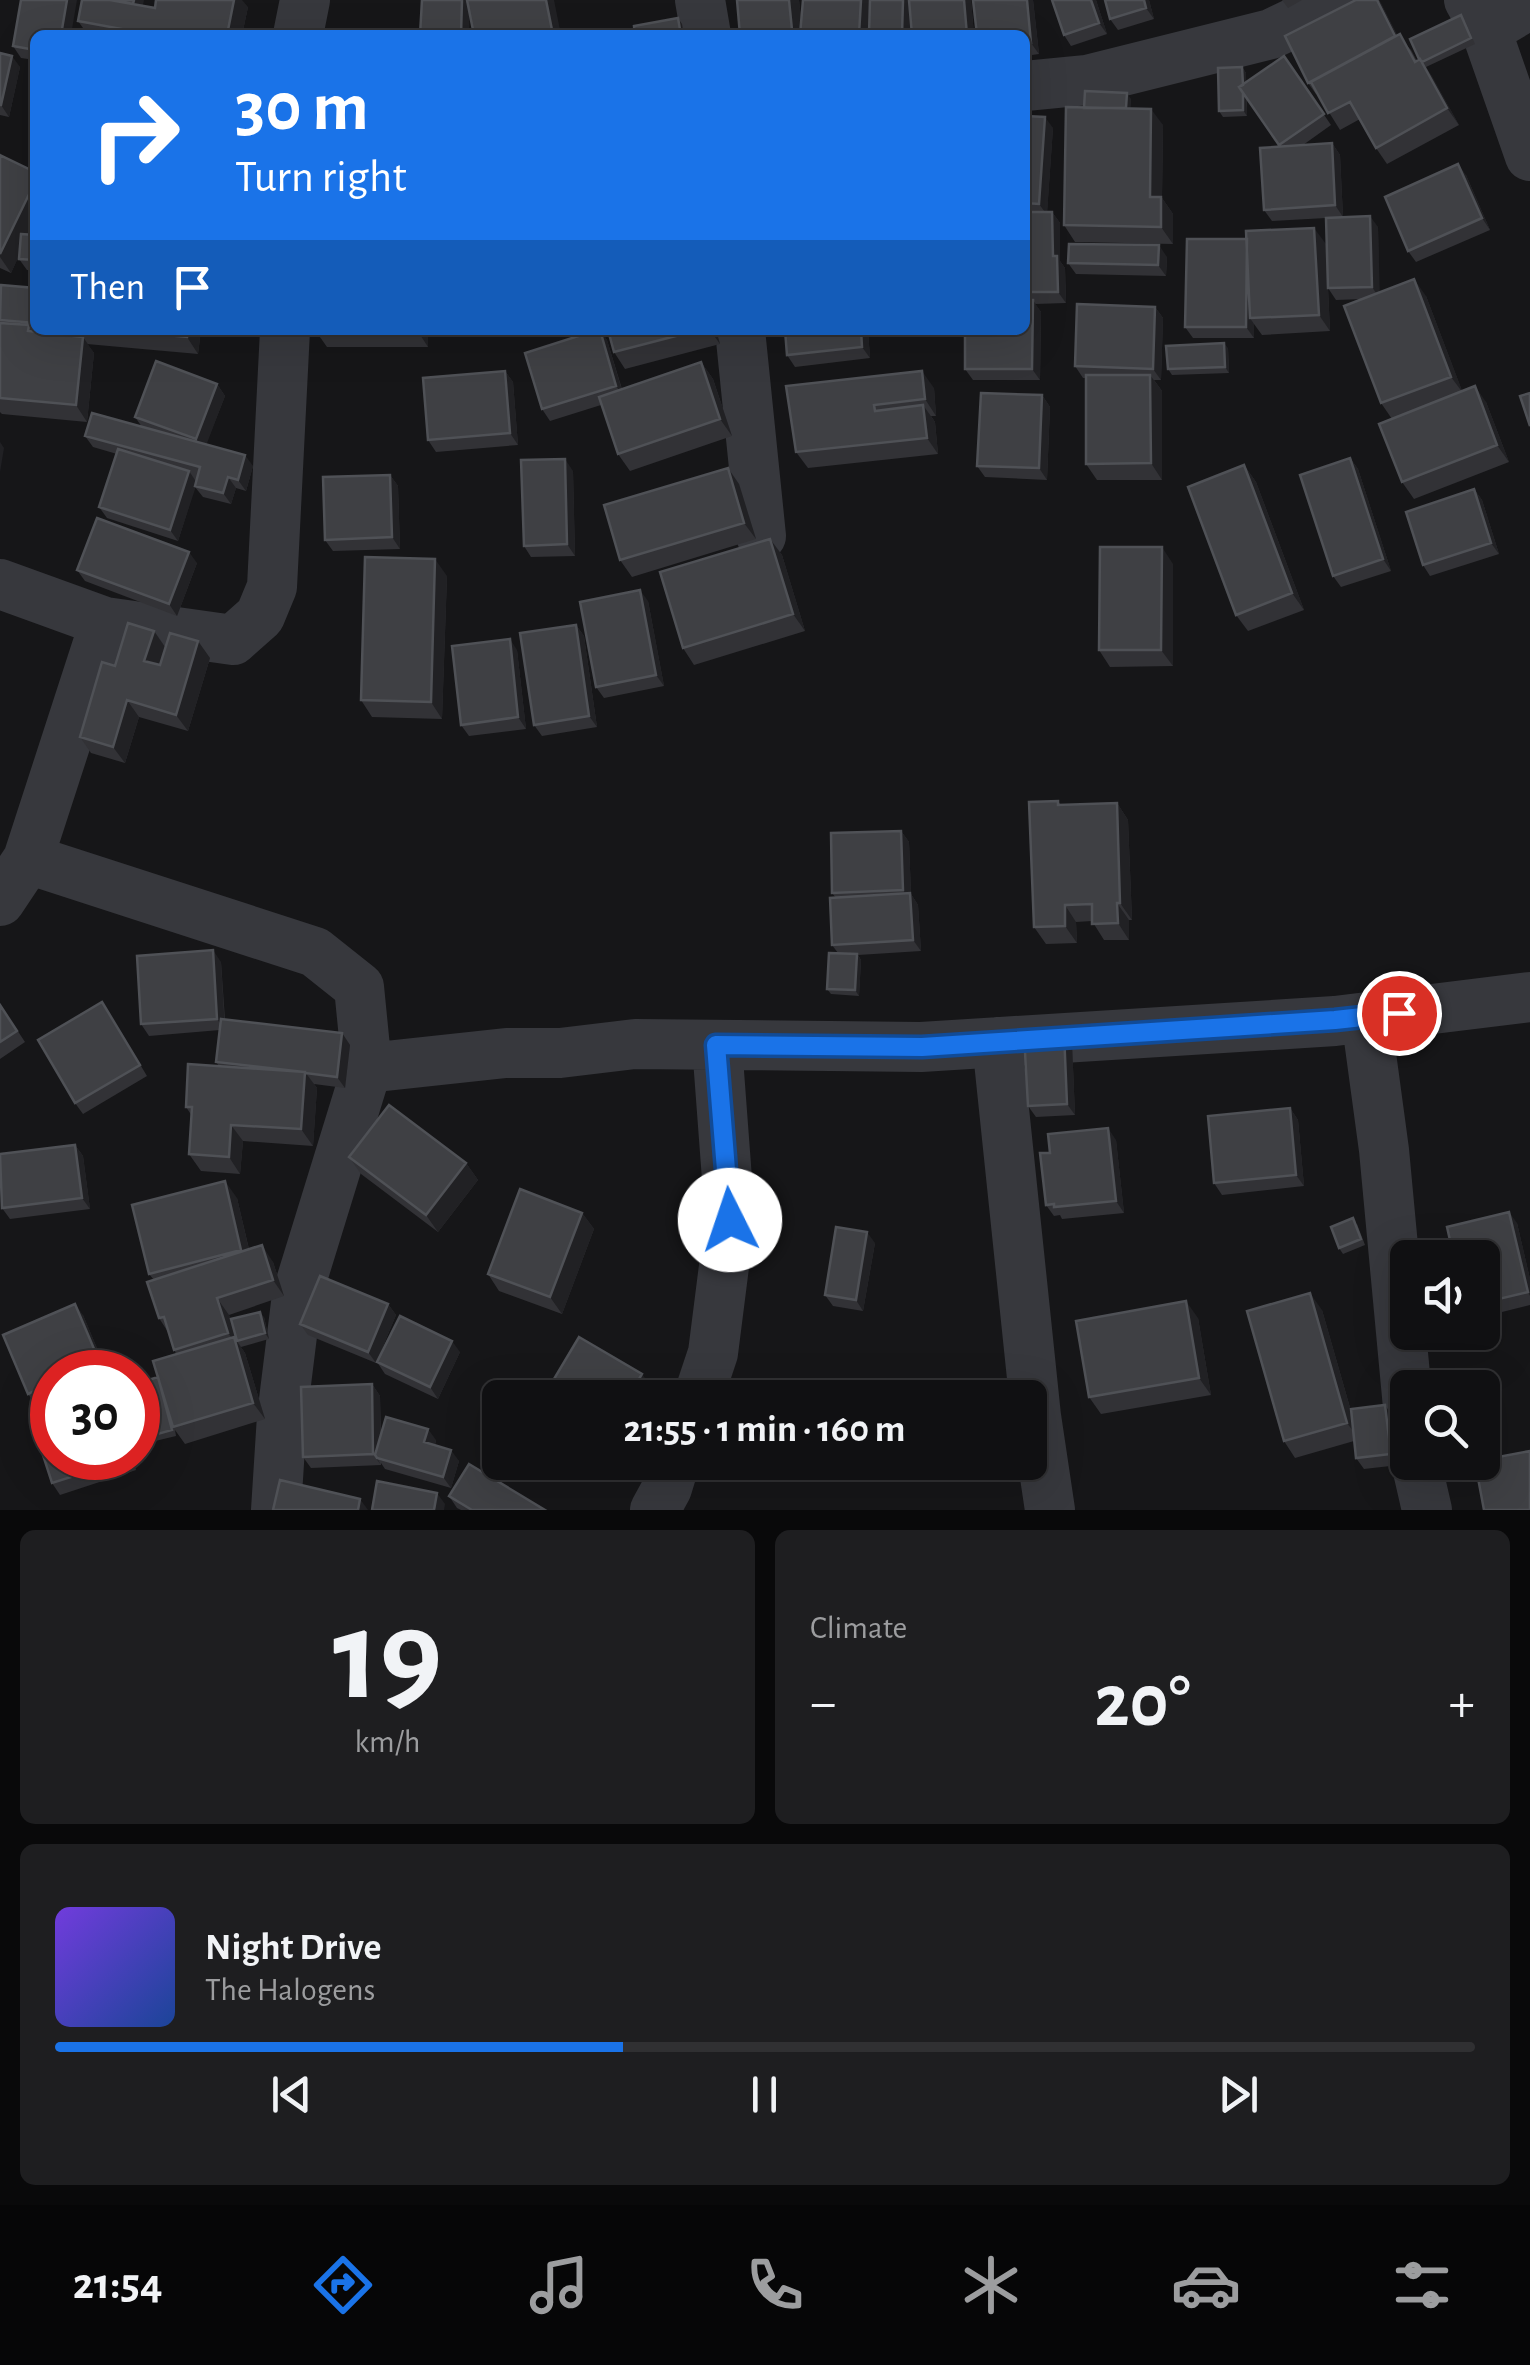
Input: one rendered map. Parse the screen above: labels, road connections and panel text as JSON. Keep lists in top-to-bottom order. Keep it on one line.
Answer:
{"page":{"turn":["30 m","Turn right"],"then":"Then","limit":"30","trip":"21:55 · 1 min · 160 m","tile":[["19","km/h"],"Climate"],"heat":["−","20°","+"],"song":["Night Drive","The Halogens"],"tabs":"21:54"}}
